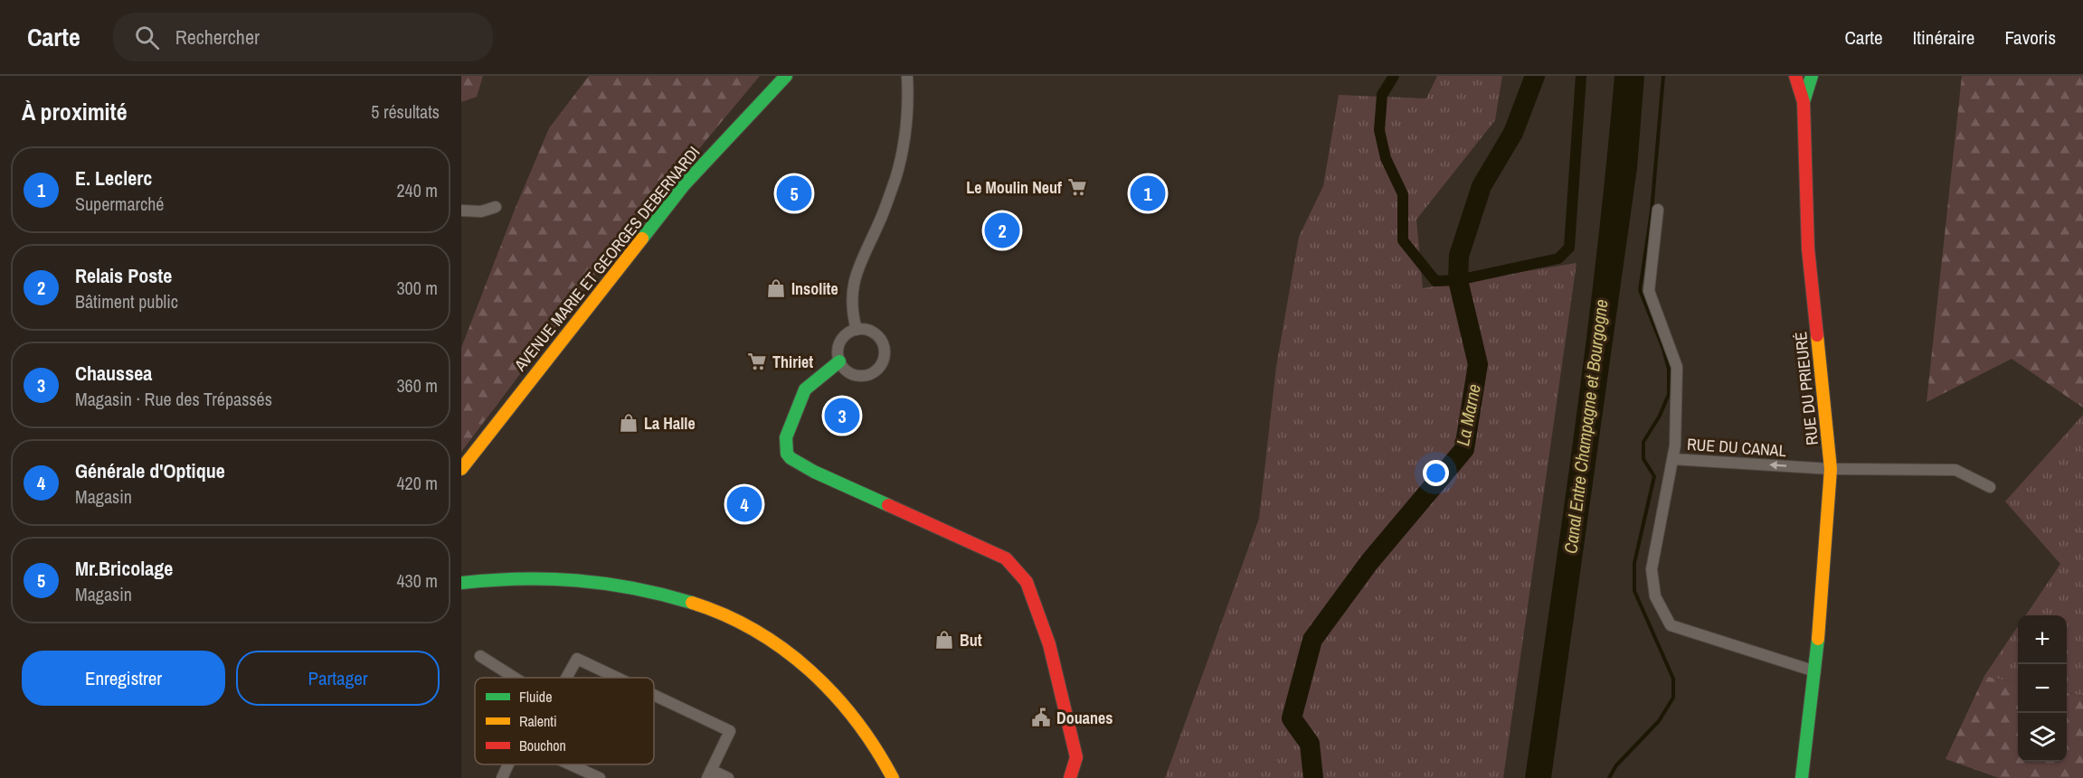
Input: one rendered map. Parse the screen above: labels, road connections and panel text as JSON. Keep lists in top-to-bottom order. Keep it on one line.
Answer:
{"streets":{"street":["AVENUE MARIE ET GEORGES DEBERNARDI","RUE DU PRIEURÉ","RUE DU CANAL"]},"crossings":[["RUE DU PRIEURÉ","RUE DU CANAL"]],"one_way":["RUE DU CANAL"],"water":["La Marne","Canal Entre Champagne et Bourgogne"],"places":{"supermarket":["Le Moulin Neuf","Thiriet"],"shop":["Insolite","La Halle","But"],"public building":["Douanes"]},"legend":["Fluide","Ralenti","Bouchon"],"page":{"header":"Carte","search":"Rechercher","nav":["Carte","Itinéraire","Favoris"],"heading":["À proximité","5 résultats"],"list":[{"mark":"1","name":"E. Leclerc","note":"Supermarché","value":"240 m"},{"mark":"2","name":"Relais Poste","note":"Bâtiment public","value":"300 m"},{"mark":"3","name":"Chaussea","note":"Magasin · Rue des Trépassés","value":"360 m"},{"mark":"4","name":"Générale d'Optique","note":"Magasin","value":"420 m"},{"mark":"5","name":"Mr.Bricolage","note":"Magasin","value":"430 m"}],"pins":["1","5","2","3","4"],"map_buttons":["+","−"],"buttons":["Enregistrer","Partager"]}}
